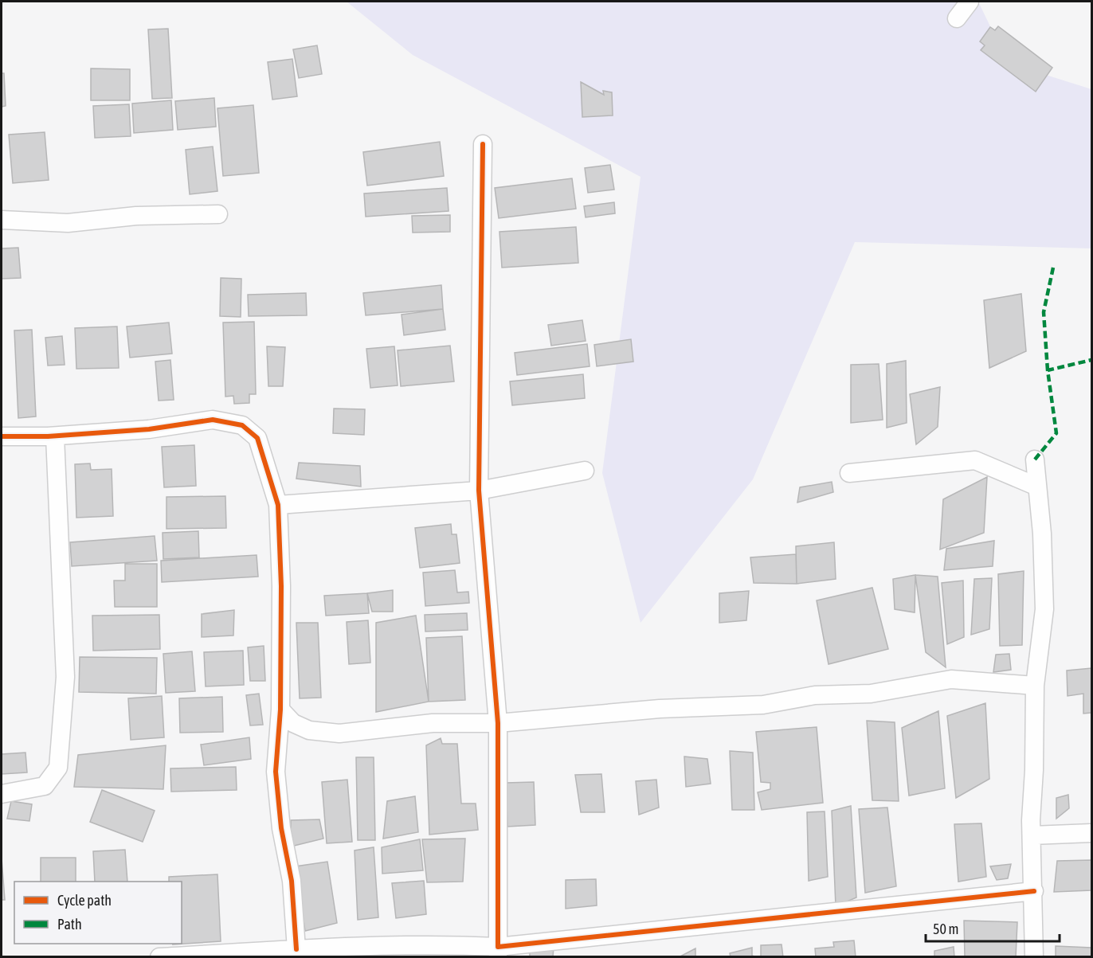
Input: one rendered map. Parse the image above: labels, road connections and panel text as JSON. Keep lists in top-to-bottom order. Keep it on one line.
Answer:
{"legend":["Cycle path","Path"],"scale_bar":"50 m"}
